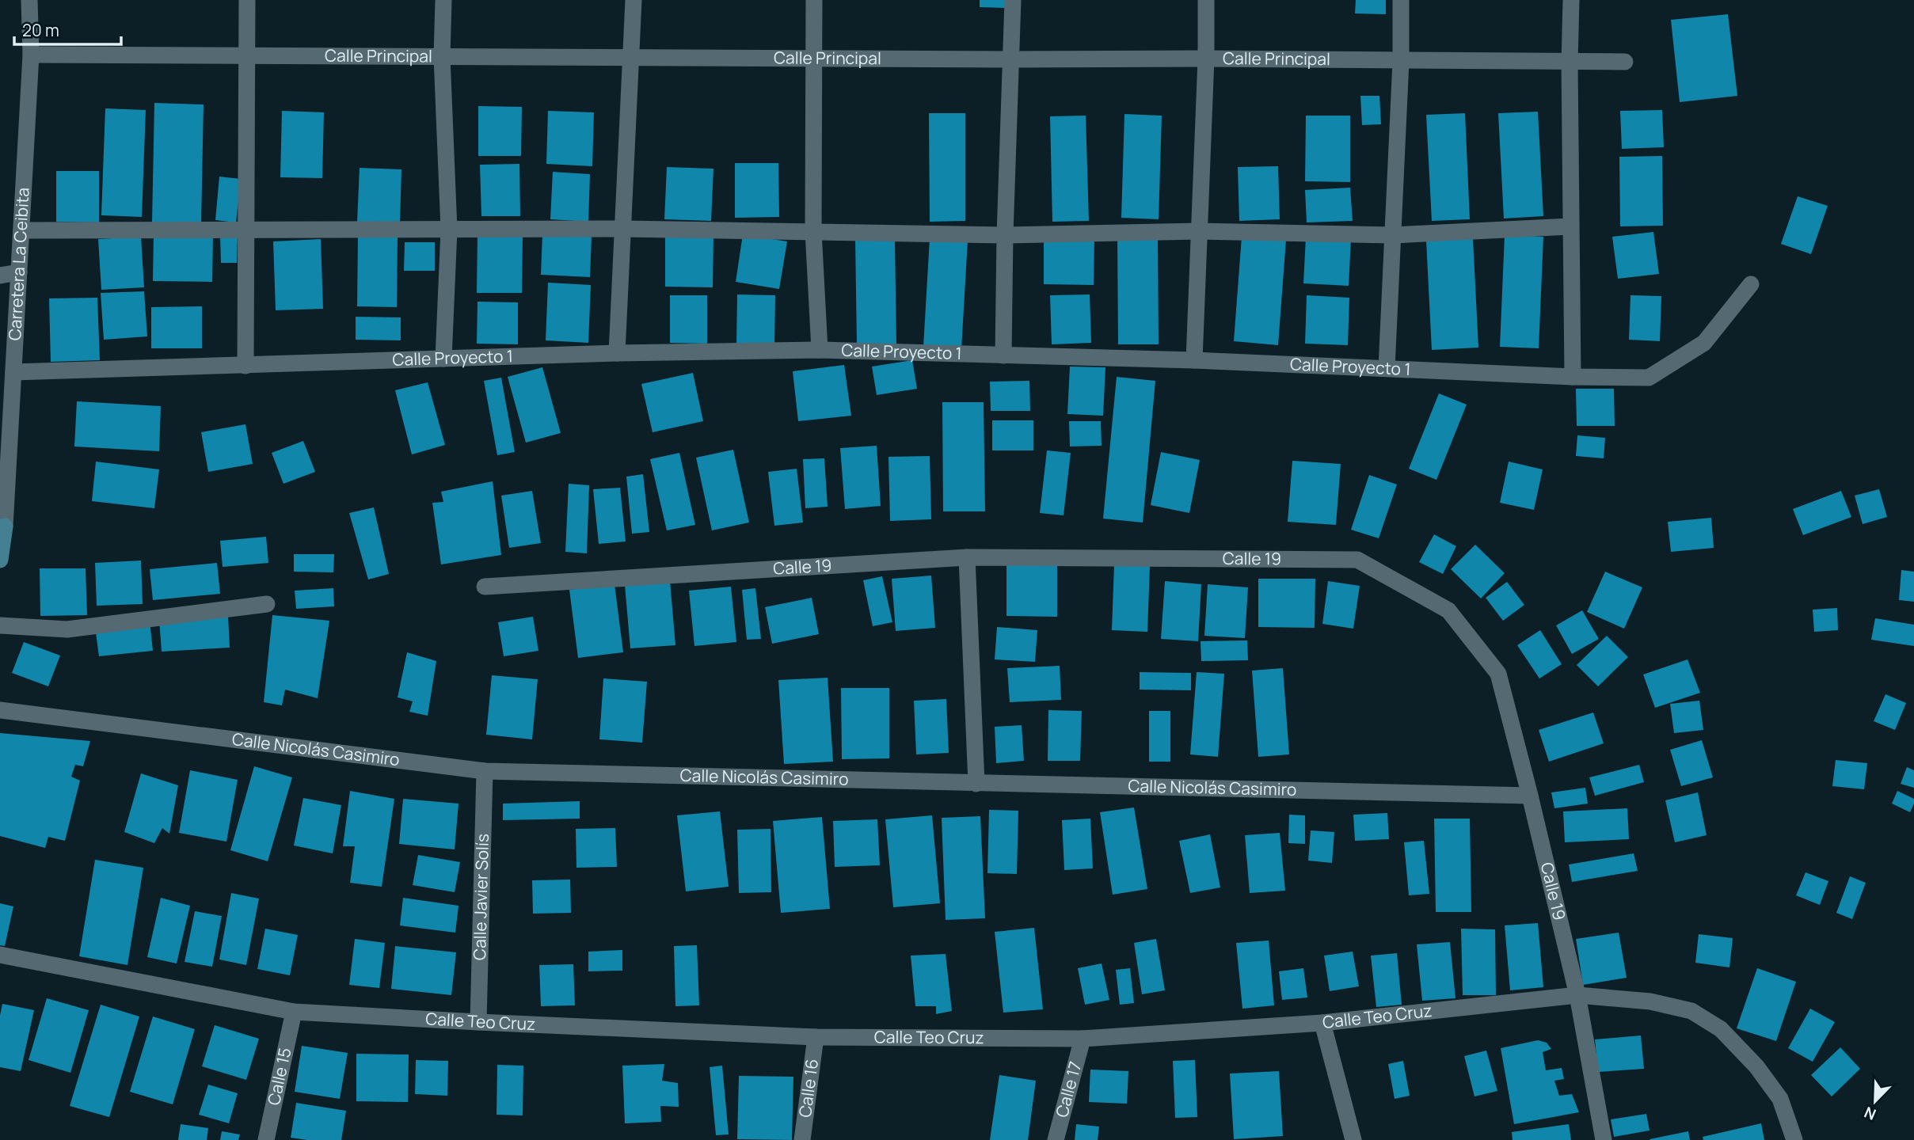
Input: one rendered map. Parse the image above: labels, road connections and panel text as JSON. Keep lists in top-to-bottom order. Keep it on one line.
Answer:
{"streets":{"main road":["Carretera La Ceibita"],"street":["Calle Principal","Calle Proyecto 1","Calle 19","Calle Nicolás Casimiro","Calle Javier Solís","Calle Teo Cruz","Calle 15","Calle 16","Calle 17"]},"crossings":[["Calle Principal","Carretera La Ceibita"],["Carretera La Ceibita","Calle Proyecto 1"],["Calle 19","Calle Nicolás Casimiro"],["Calle 19","Calle Teo Cruz"],["Calle Nicolás Casimiro","Calle Javier Solís"],["Calle Javier Solís","Calle Teo Cruz"],["Calle Teo Cruz","Calle 15"],["Calle Teo Cruz","Calle 16"],["Calle Teo Cruz","Calle 17"]],"scale_bar":"20 m","north":"bottom left"}
